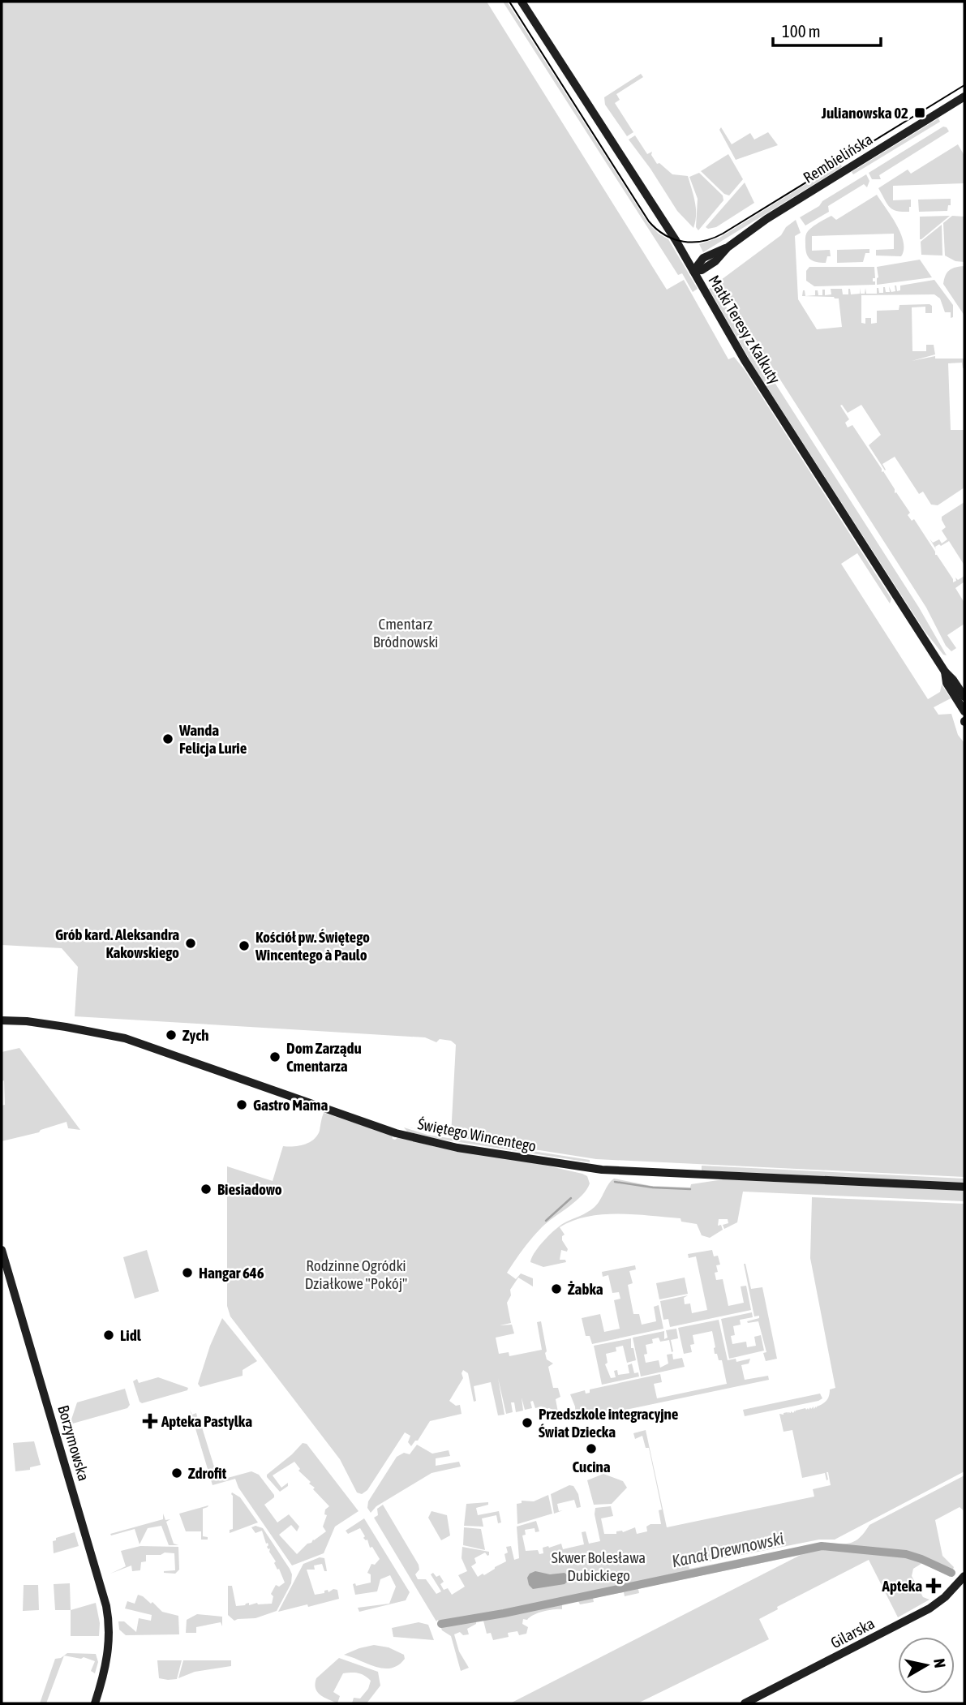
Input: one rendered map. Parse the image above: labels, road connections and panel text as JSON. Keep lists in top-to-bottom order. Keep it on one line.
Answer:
{"streets":{"street":["Rembielińska","Matki Teresy z Kalkuty","Świętego Wincentego","Borzymowska","Gilarska"]},"crossings":[["Rembielińska","Matki Teresy z Kalkuty"]],"water":["Kanał Drewnowski"],"parks":["Cmentarz Bródnowski","Rodzinne Ogródki Działkowe \"Pokój\"","Skwer Bolesława Dubickiego"],"places":{"transit":["Julianowska 02"],"other":["Wanda Felicja Lurie","Grób kard. Aleksandra Kakowskiego","Kościół pw. Świętego Wincentego à Paulo","Zych","Dom Zarządu Cmentarza","Gastro Mama","Biesiadowo","Hangar 646","Żabka","Lidl","Przedszkole integracyjne Świat Dziecka","Cucina","Zdrofit"],"health":["Apteka Pastylka","Apteka"]},"scale_bar":"100 m","north":"right"}
